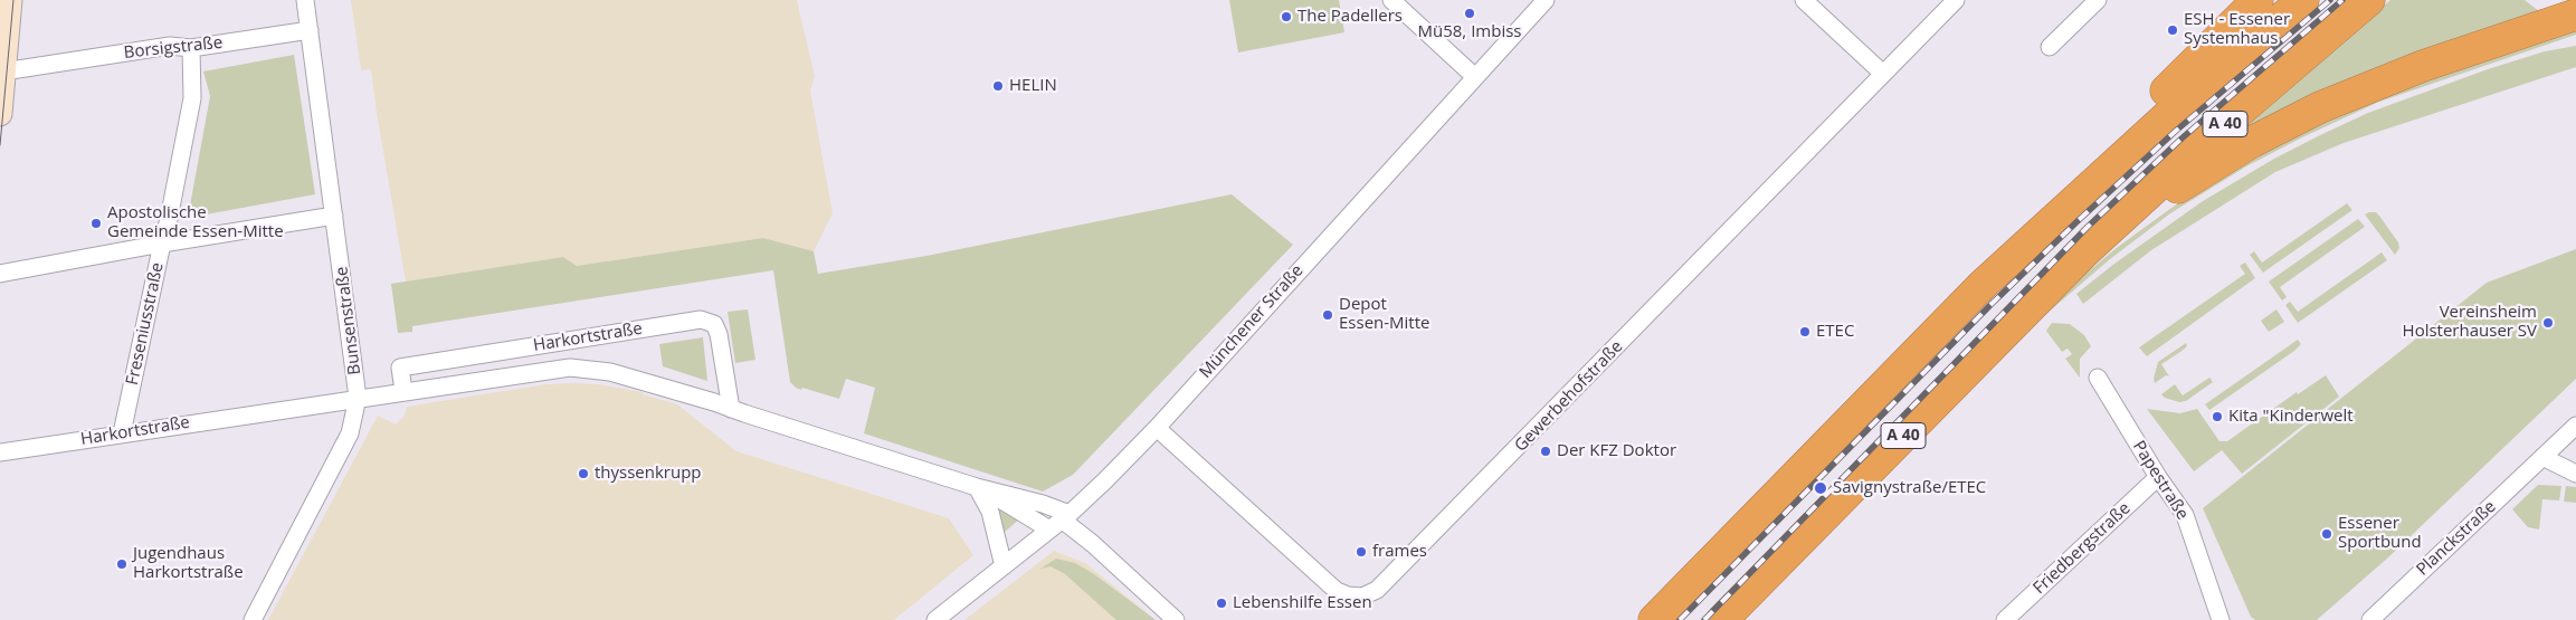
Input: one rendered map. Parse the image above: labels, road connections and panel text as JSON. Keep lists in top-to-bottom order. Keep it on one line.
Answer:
{"streets":{"highway":["A 40"],"street":["Borsigstraße","Bunsenstraße","Münchener Straße","Freseniusstraße","Harkortstraße","Gewerbehofstraße","Papestraße","Planckstraße","Friedbergstraße"]},"crossings":[["Borsigstraße","Bunsenstraße"],["Borsigstraße","Freseniusstraße"],["Bunsenstraße","Harkortstraße"],["Münchener Straße","Harkortstraße"],["Münchener Straße","Gewerbehofstraße"],["Freseniusstraße","Harkortstraße"],["Papestraße","Friedbergstraße"]],"places":["Mü58, Imbiss","The Padellers","ESH - Essener Systemhaus","HELIN","Apostolische Gemeinde Essen-Mitte","Depot Essen-Mitte","Vereinsheim Holsterhauser SV","ETEC","Kita \"Kinderwelt","Der KFZ Doktor","thyssenkrupp","Savignystraße/ETEC","Essener Sportbund","frames","Jugendhaus Harkortstraße","Lebenshilfe Essen"]}
